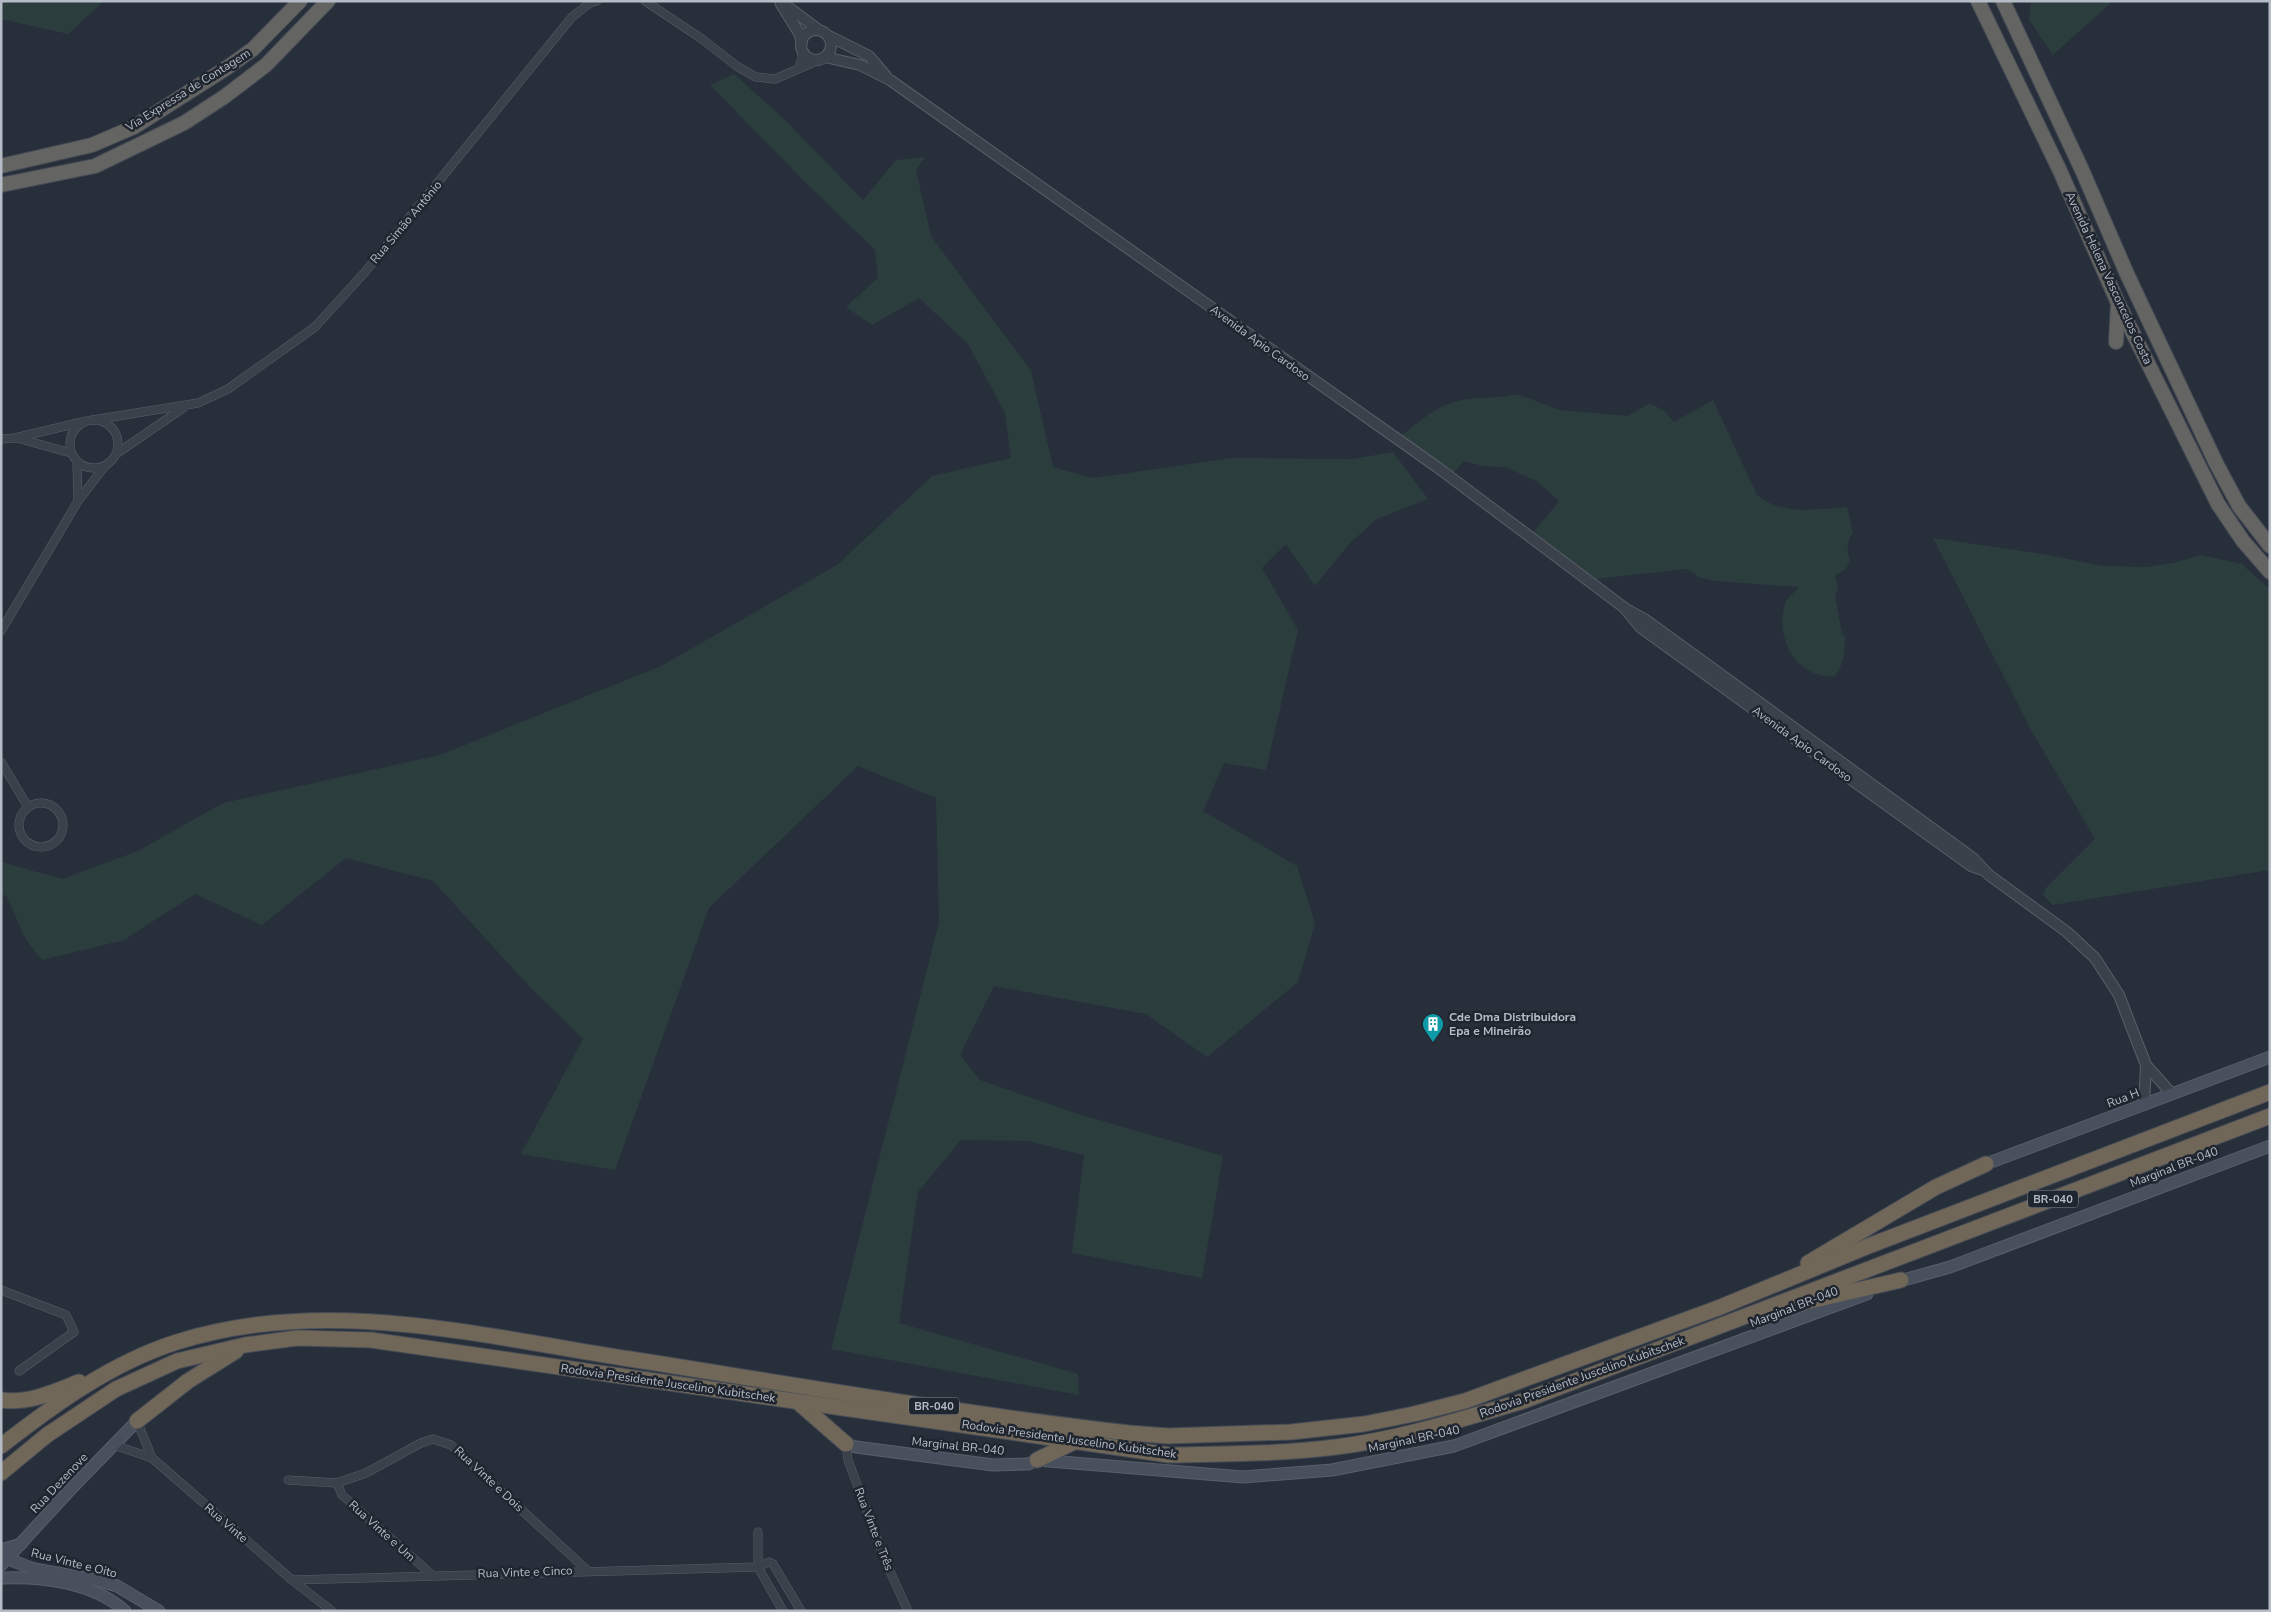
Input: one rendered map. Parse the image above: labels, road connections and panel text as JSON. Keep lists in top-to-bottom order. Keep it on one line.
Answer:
{"streets":{"highway":["Via Expressa de Contagem","Avenida Helena Vasconcelos Costa","BR-040","Rodovia Presidente Juscelino Kubitschek"],"main road":["Rua H","Marginal BR-040","Rua Dezenove","Rua Vinte e Oito"],"street":["Rua Simão Antônio","Avenida Apio Cardoso","Rua Vinte e Dois","Rua Vinte","Rua Vinte e Três","Rua Vinte e Um","Rua Vinte e Cinco"]},"crossings":[["Avenida Apio Cardoso","Rua H"],["Marginal BR-040","Rua Vinte e Três"],["Rua Vinte e Dois","Rua Vinte e Um"],["Rua Vinte e Dois","Rua Vinte e Cinco"],["Rua Dezenove","Rua Vinte"],["Rua Dezenove","Rua Vinte e Oito"],["Rua Vinte","Rua Vinte e Cinco"],["Rua Vinte e Um","Rua Vinte e Cinco"]],"places":{"building":["Cde Dma Distribuidora Epa e Mineirão"]}}
